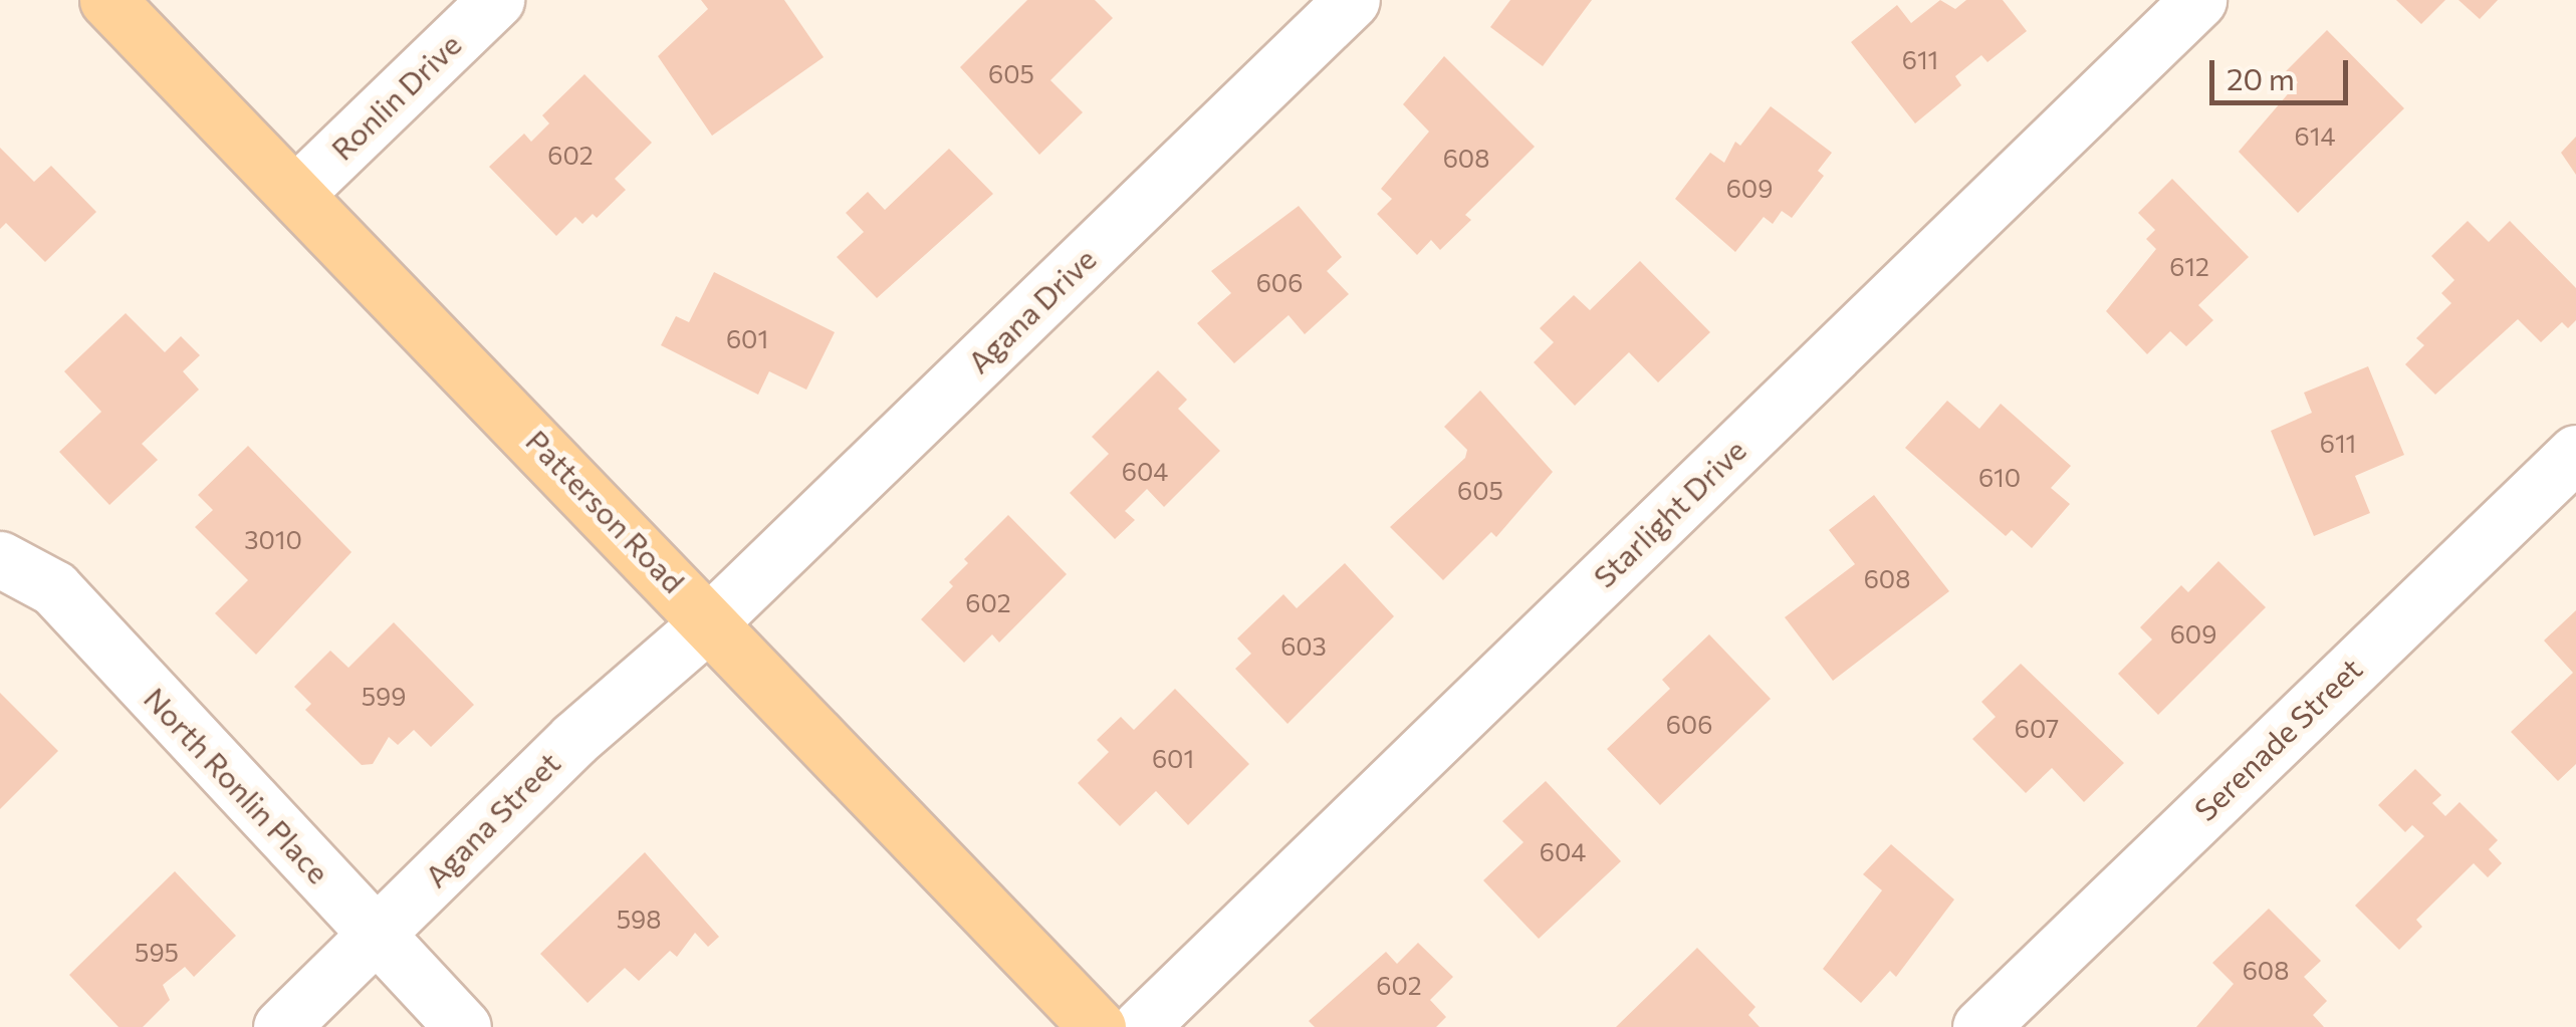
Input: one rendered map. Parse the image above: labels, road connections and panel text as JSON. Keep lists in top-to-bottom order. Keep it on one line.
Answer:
{"streets":{"main road":["Patterson Road"],"street":["Ronlin Drive","Agana Drive","Starlight Drive","Serenade Street","North Ronlin Place","Agana Street"]},"crossings":[["Ronlin Drive","Patterson Road"],["Agana Drive","Patterson Road"],["Agana Drive","Agana Street"],["Patterson Road","Agana Street"],["North Ronlin Place","Agana Street"]],"house_numbers":["611","605","614","602","608","609","612","606","601","611","604","610","605","3010","608","602","609","603","599","606","607","601","604","598","595","608","602"],"scale_bar":"20 m"}
